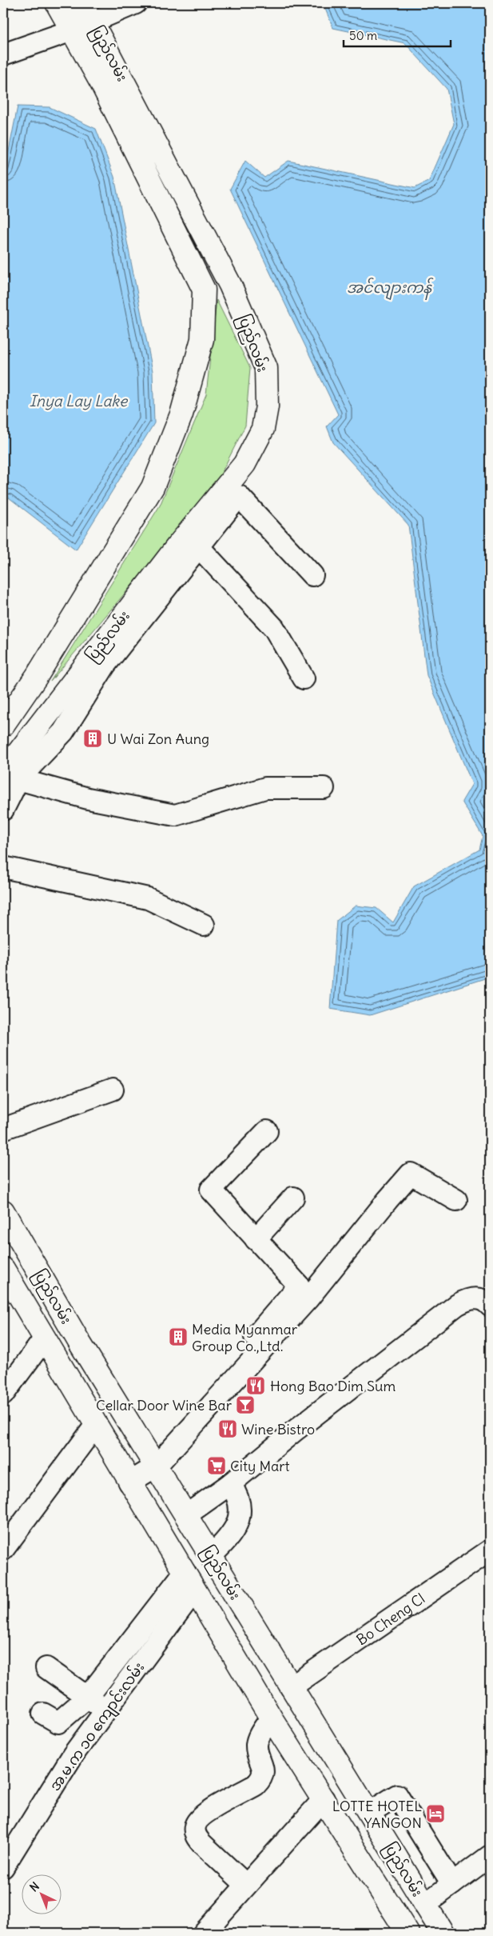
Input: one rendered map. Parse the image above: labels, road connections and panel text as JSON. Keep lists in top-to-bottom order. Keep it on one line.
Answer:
{"streets":{"highway":["ပြည်လမ်း"],"street":["Bo Cheng Cl","အ.မ.က ၁၀ ကျောင်းလမ်း"]},"crossings":[["ပြည်လမ်း","Bo Cheng Cl"],["ပြည်လမ်း","အ.မ.က ၁၀ ကျောင်းလမ်း"]],"water":["အင်လျားကန်","Inya Lay Lake"],"places":{"building":["U Wai Zon Aung","Media Myanmar Group Co.,Ltd."],"restaurant":["Hong Bao Dim Sum","Wine Bistro"],"bar":["Cellar Door Wine Bar"],"supermarket":["City Mart"],"hotel":["LOTTE HOTEL YANGON"]},"scale_bar":"50 m","north":"top left"}
